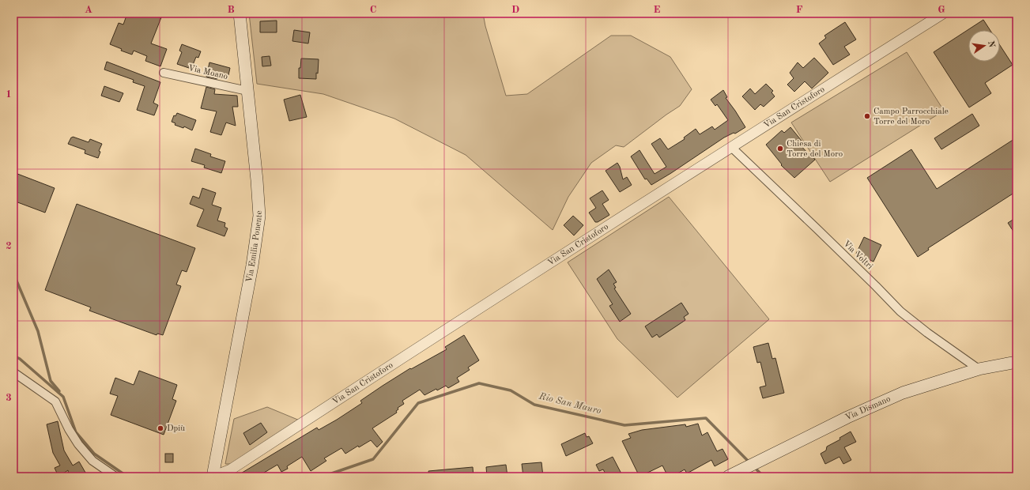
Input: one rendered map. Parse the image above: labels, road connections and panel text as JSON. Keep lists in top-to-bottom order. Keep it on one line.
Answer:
{"streets":{"main road":["Via Emilia Ponente","Via Dismano"],"street":["Via Moano","Via San Cristoforo","Via Voltri"]},"crossings":[["Via Moano","Via Emilia Ponente"],["Via San Cristoforo","Via Emilia Ponente"],["Via San Cristoforo","Via Voltri"],["Via Voltri","Via Dismano"]],"water":["Rio San Mauro"],"places":["Campo Parrocchiale Torre del Moro","Chiesa di Torre del Moro","Dpiù"],"north":"right","grid":{"columns":["A","B","C","D","E","F","G"],"rows":["1","2","3"]}}
